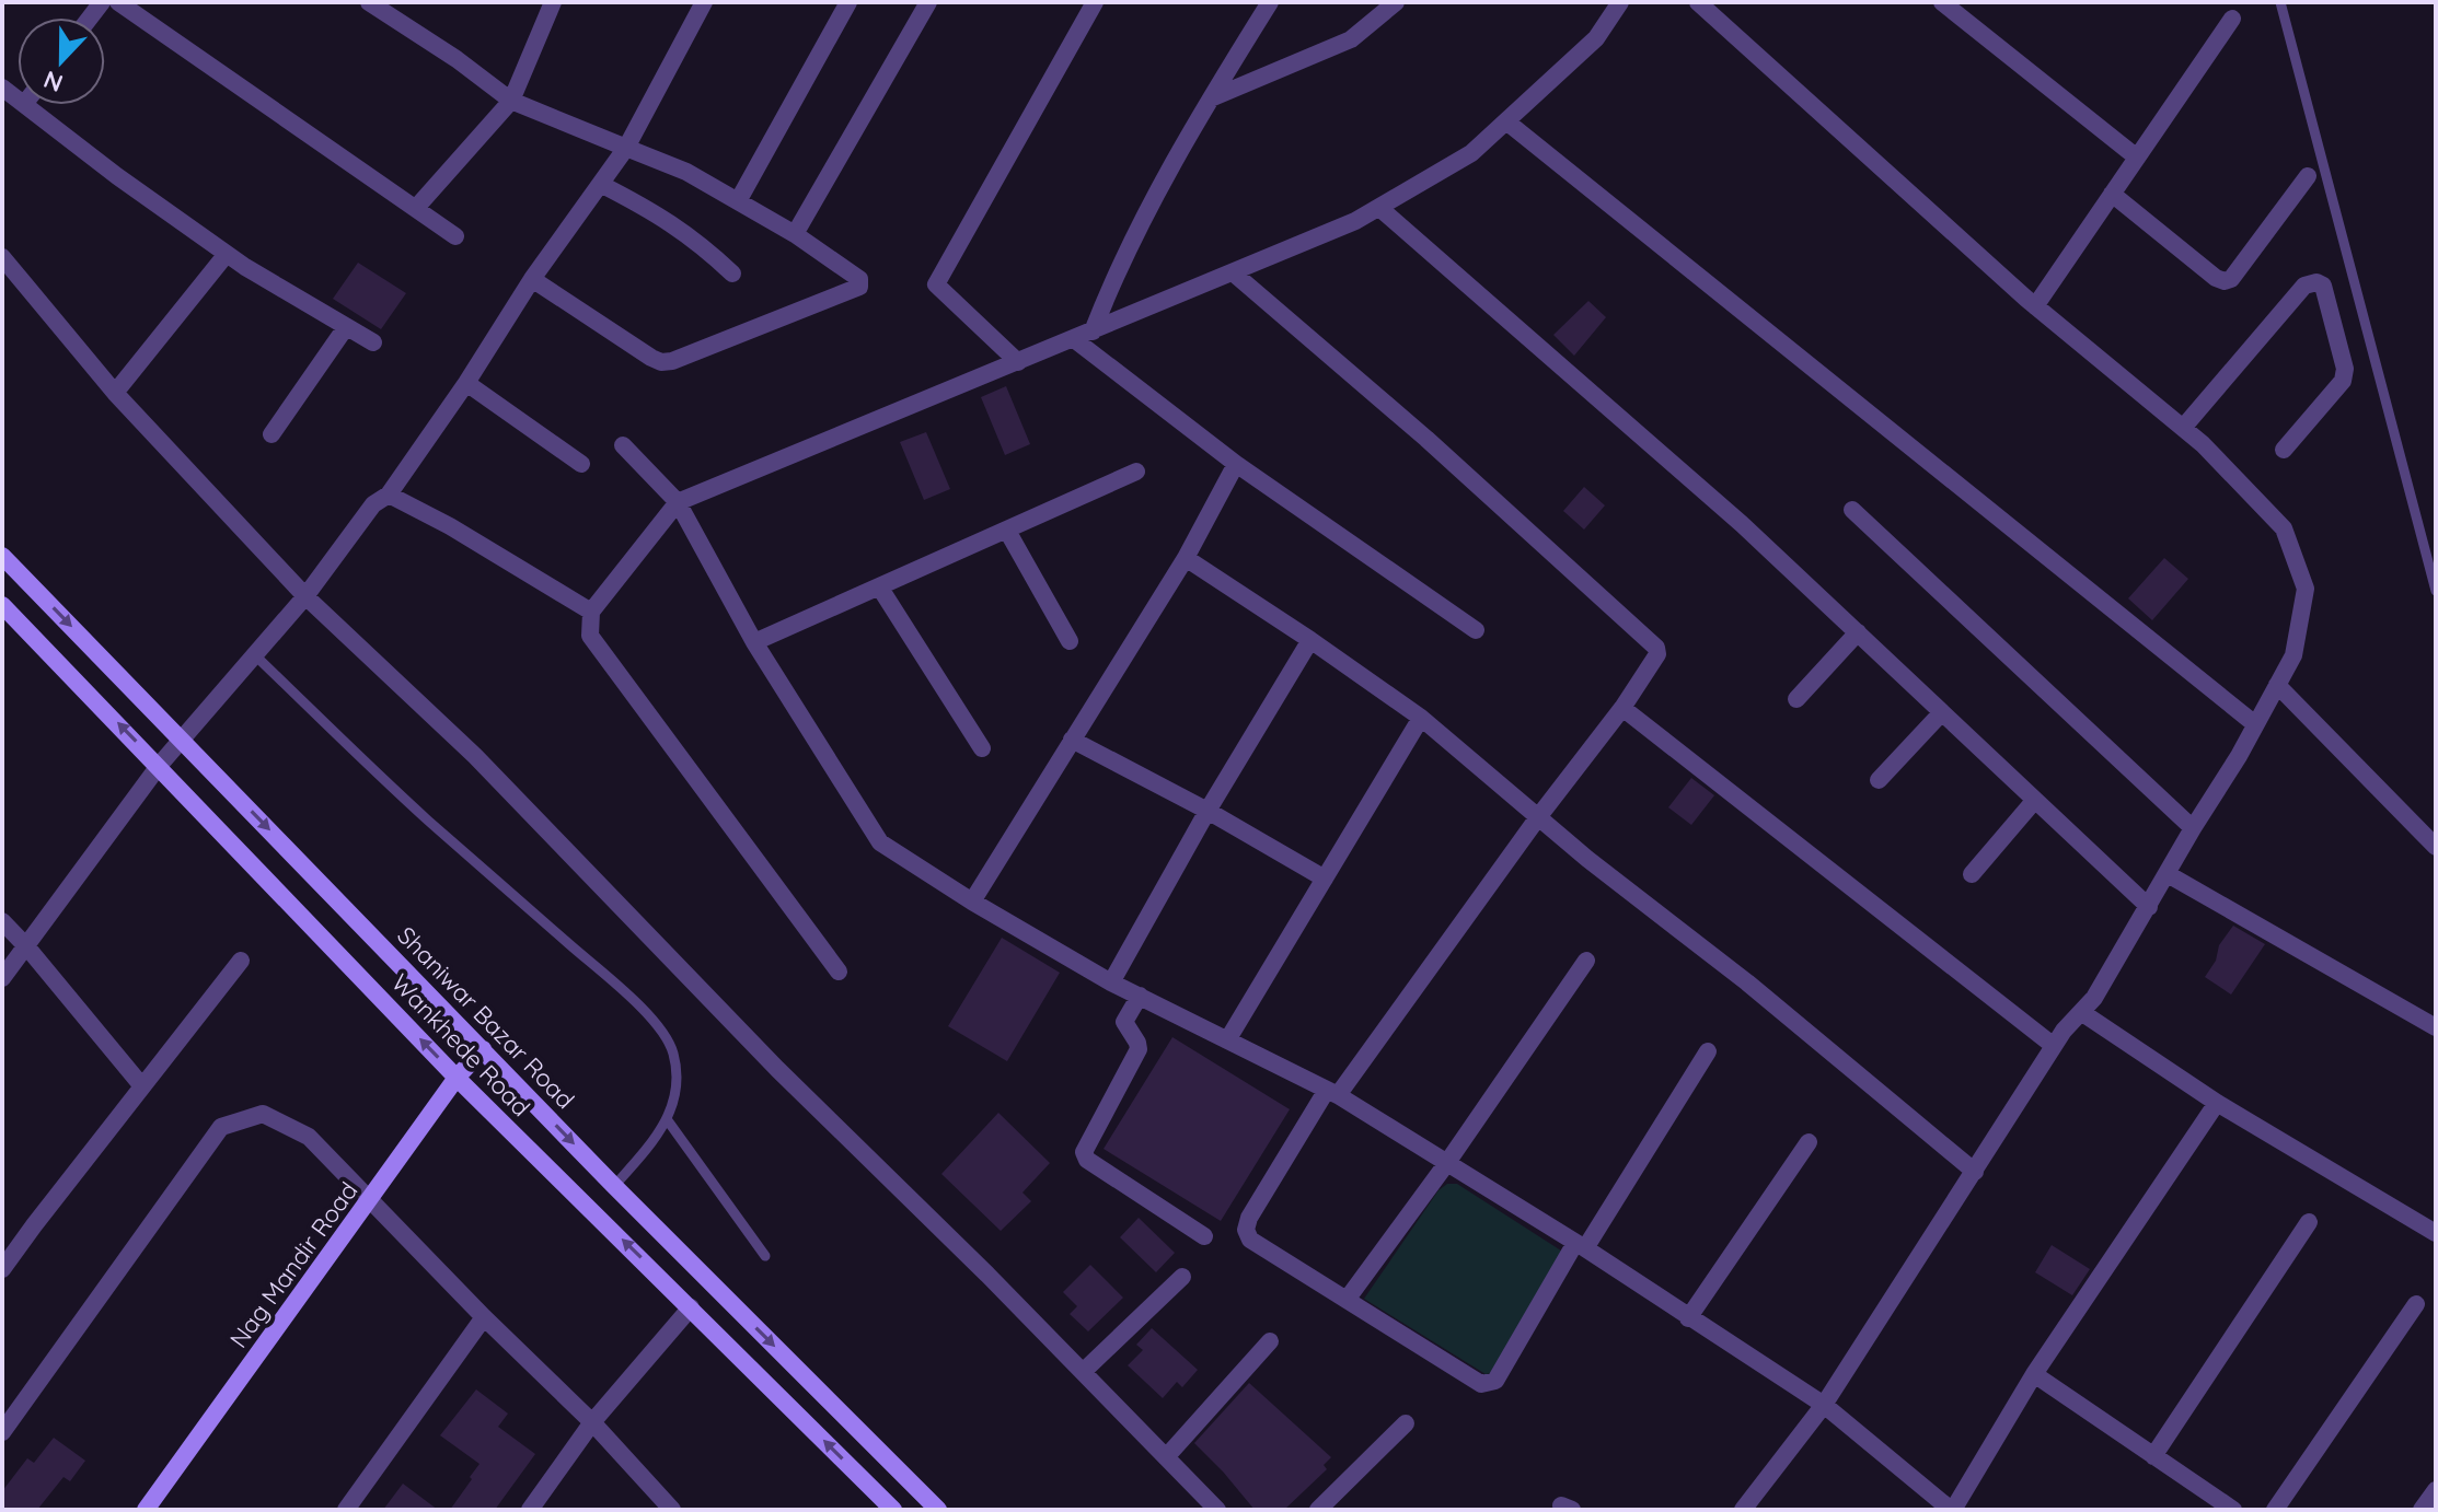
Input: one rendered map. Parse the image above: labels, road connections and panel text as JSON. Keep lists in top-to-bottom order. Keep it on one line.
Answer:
{"streets":{"main road":["Shaniwar Bazar Road","Wankhede Road","Nag Mandir Road"]},"crossings":[["Shaniwar Bazar Road","Nag Mandir Road"],["Wankhede Road","Nag Mandir Road"]],"one_way":["Shaniwar Bazar Road","Wankhede Road"],"north":"bottom"}
